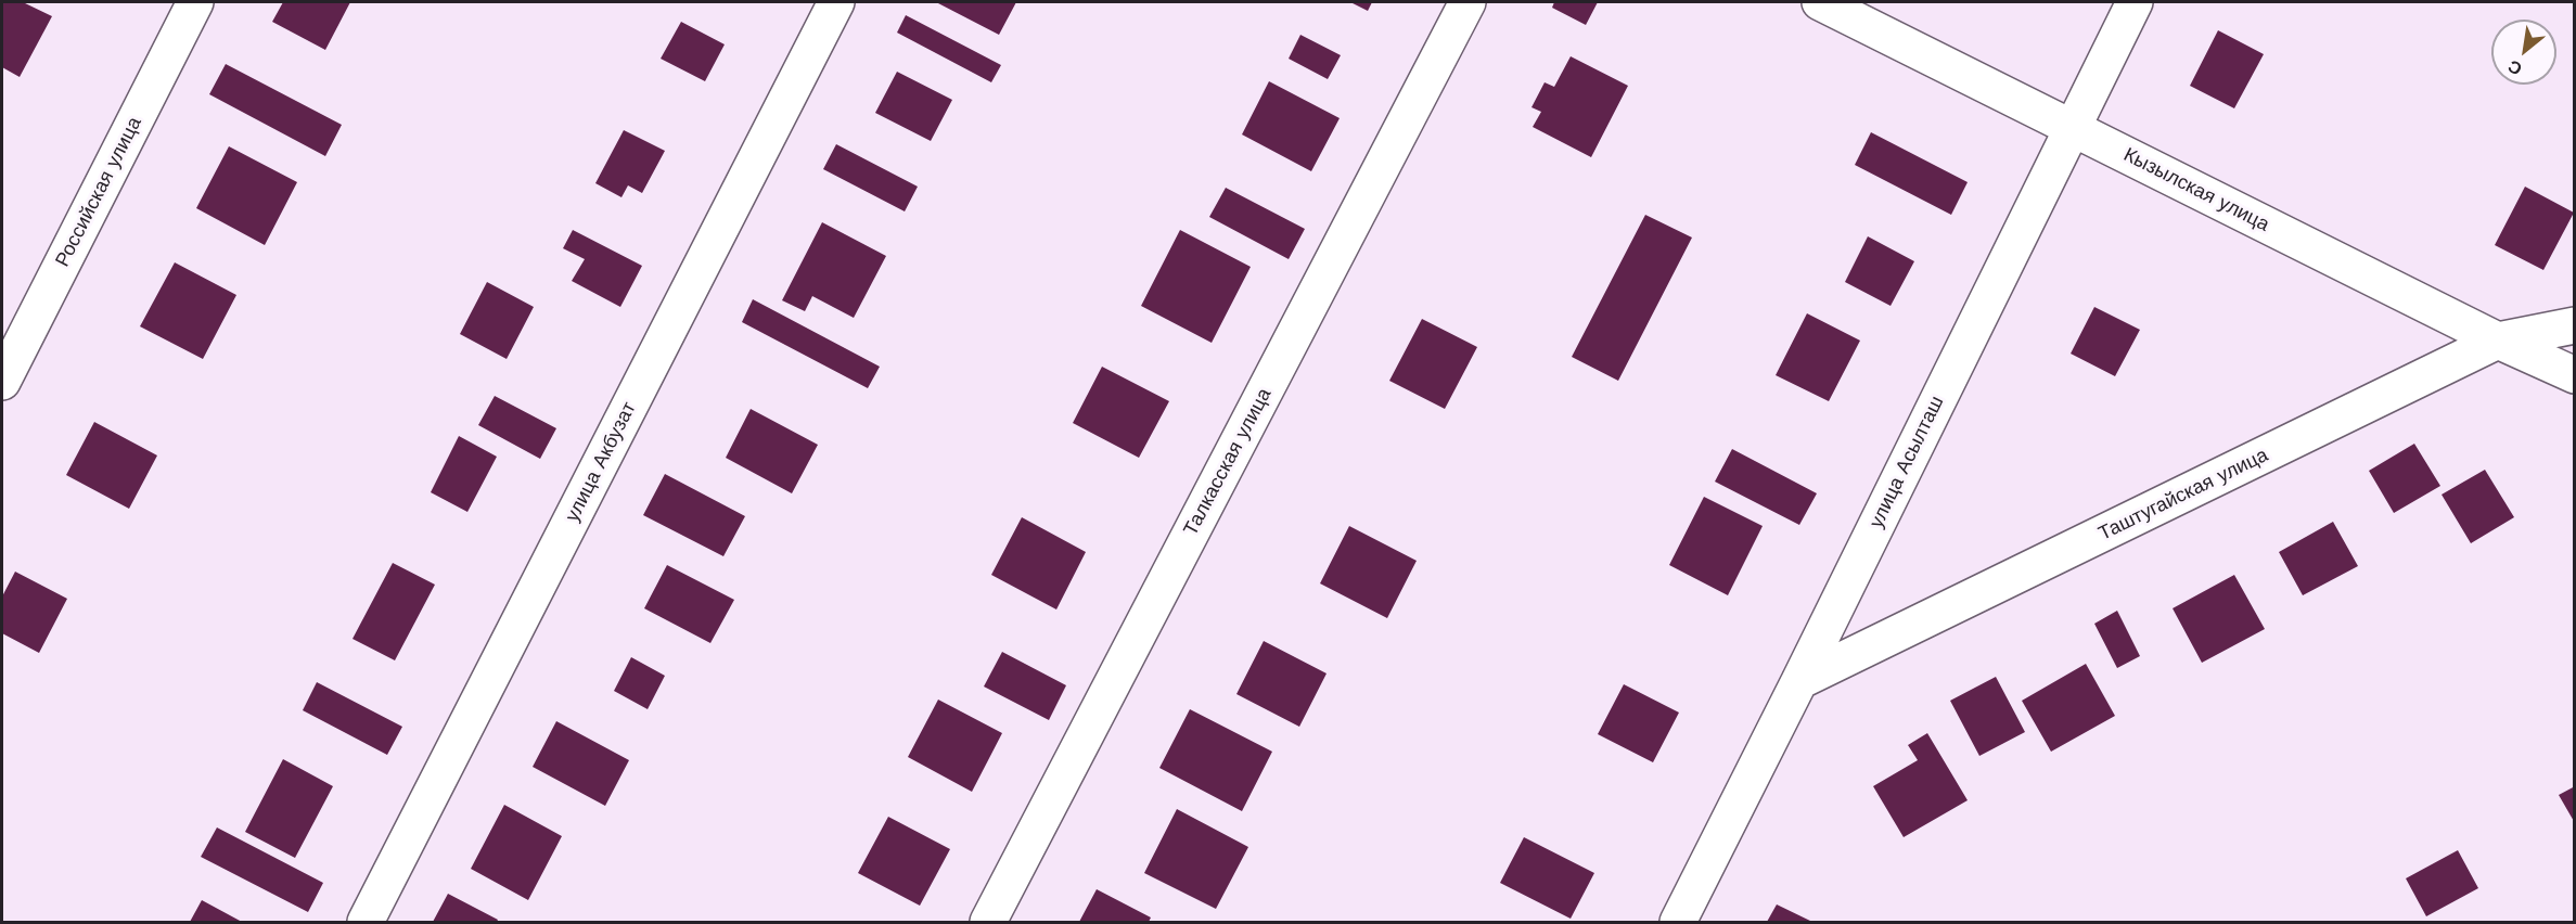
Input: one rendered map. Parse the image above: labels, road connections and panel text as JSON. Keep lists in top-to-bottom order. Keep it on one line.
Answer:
{"streets":{"street":["Кызылская улица","Российская улица","улица Акбузат","Талкасская улица","улица Асылташ","Таштугайская улица"]},"crossings":[["Кызылская улица","улица Асылташ"],["Кызылская улица","Таштугайская улица"],["улица Асылташ","Таштугайская улица"]],"north":"bottom left"}
